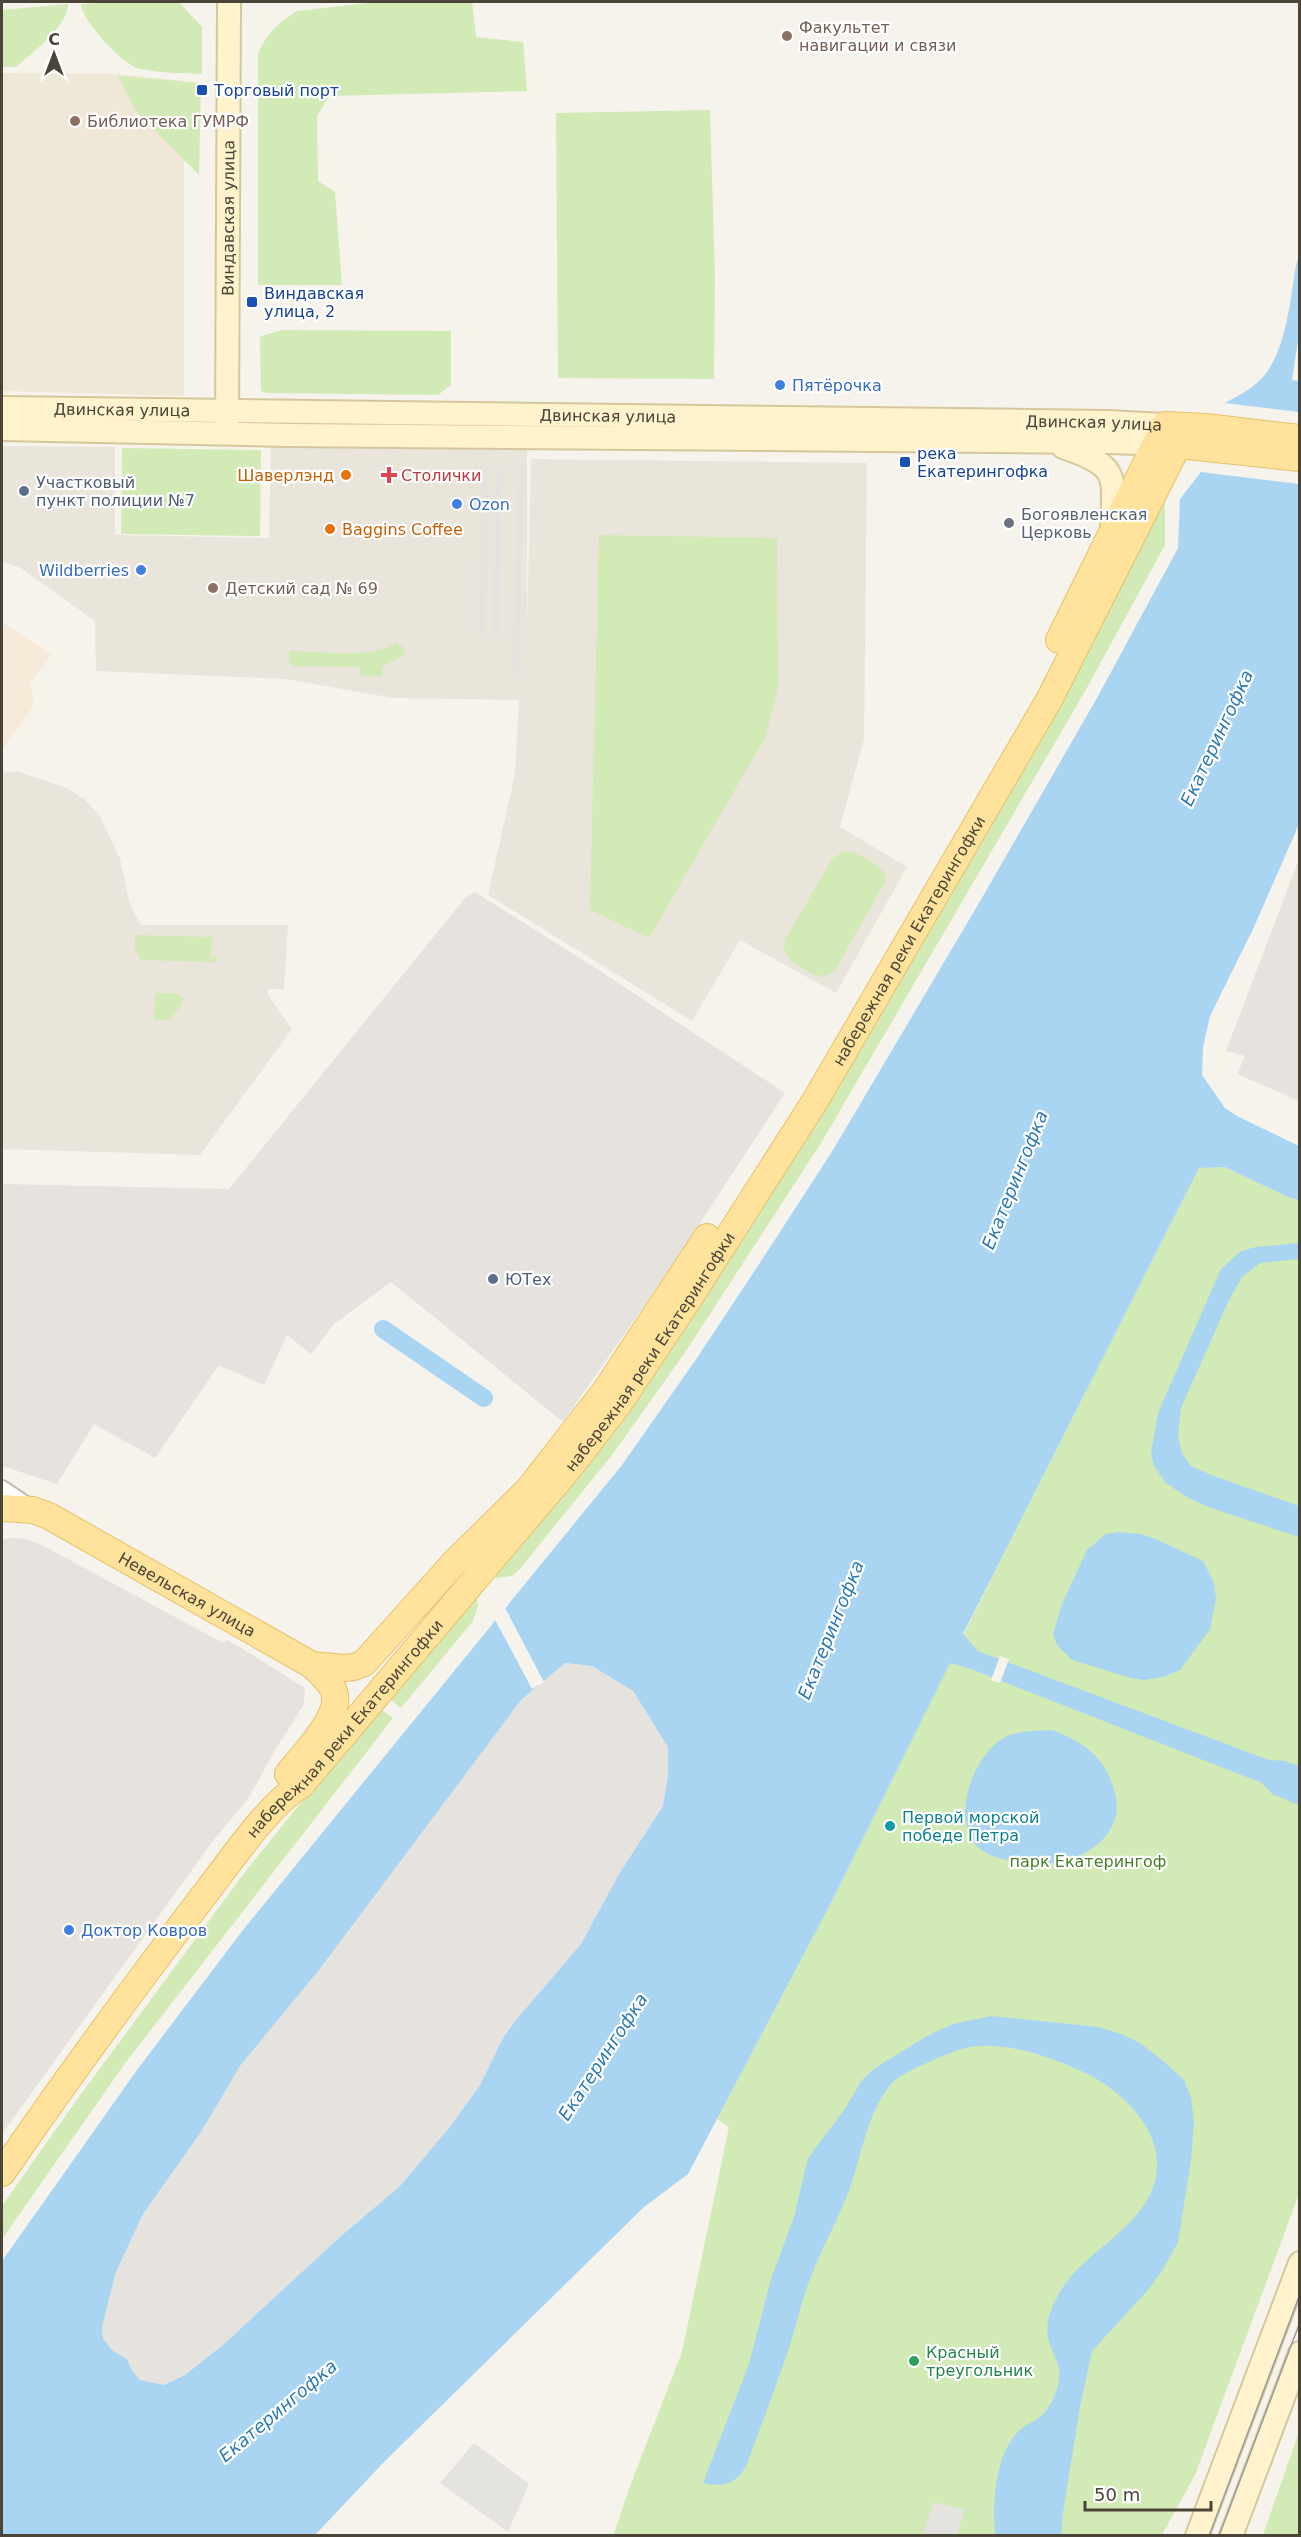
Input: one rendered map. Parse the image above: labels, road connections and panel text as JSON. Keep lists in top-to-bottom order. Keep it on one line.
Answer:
{"streets":{"main road":["Двинская улица","набережная реки Екатерингофки","Невельская улица"],"street":["Виндавская улица"]},"crossings":[["Виндавская улица","Двинская улица"],["Двинская улица","набережная реки Екатерингофки"],["набережная реки Екатерингофки","Невельская улица"]],"water":["Екатерингофка"],"parks":["парк Екатерингоф"],"places":{"other":["Факультет навигации и связи","Библиотека ГУМРФ","Пятёрочка","Шаверлэнд","Участковый пункт полиции №7","Ozon","Богоявленская Церковь","Baggins Coffee","Wildberries","Детский сад № 69","ЮТех","Первой морской победе Петра","Доктор Ковров","Красный треугольник"],"transit":["Торговый порт","Виндавская улица, 2","река Екатерингофка"],"health":["Столички"]},"scale_bar":"50 m","north":"top"}
